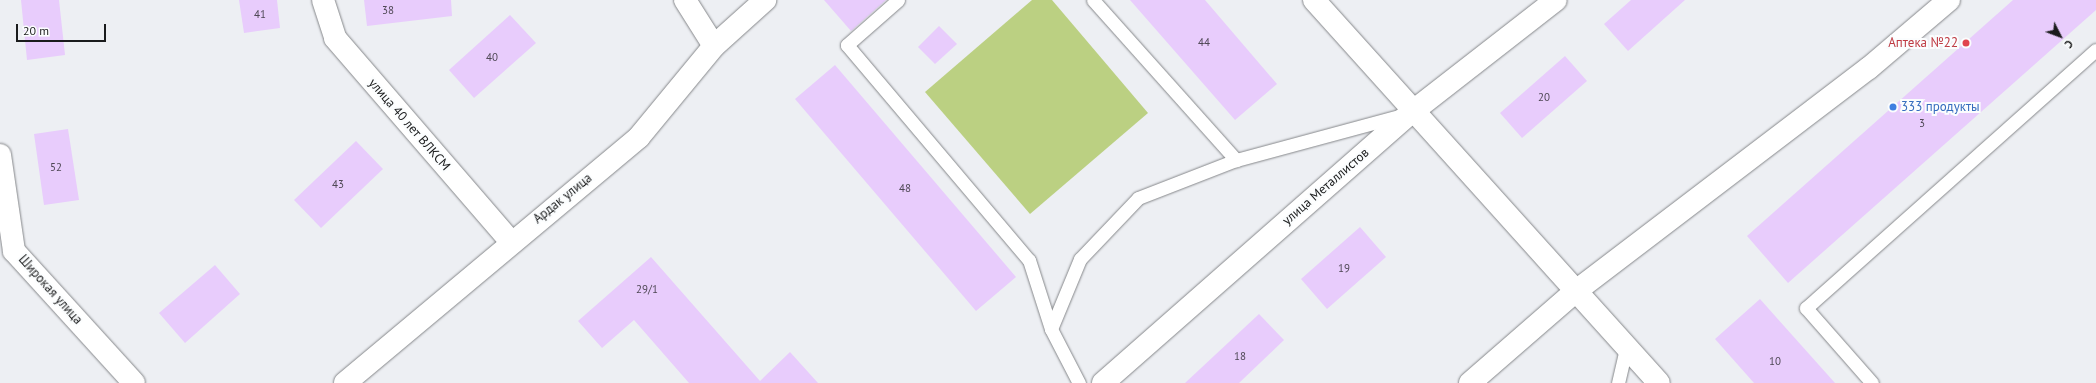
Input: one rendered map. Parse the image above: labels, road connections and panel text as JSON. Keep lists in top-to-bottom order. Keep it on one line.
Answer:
{"streets":{"street":["улица 40 лет ВЛКСМ","улица Металлистов","Ардак улица","Широкая улица"]},"crossings":[["улица 40 лет ВЛКСМ","Ардак улица"]],"places":["Аптека №22","333 продукты"],"house_numbers":["38","41","44","40","20","3","52","43","48","19","29/1","18","10"],"scale_bar":"20 m","north":"bottom right"}
